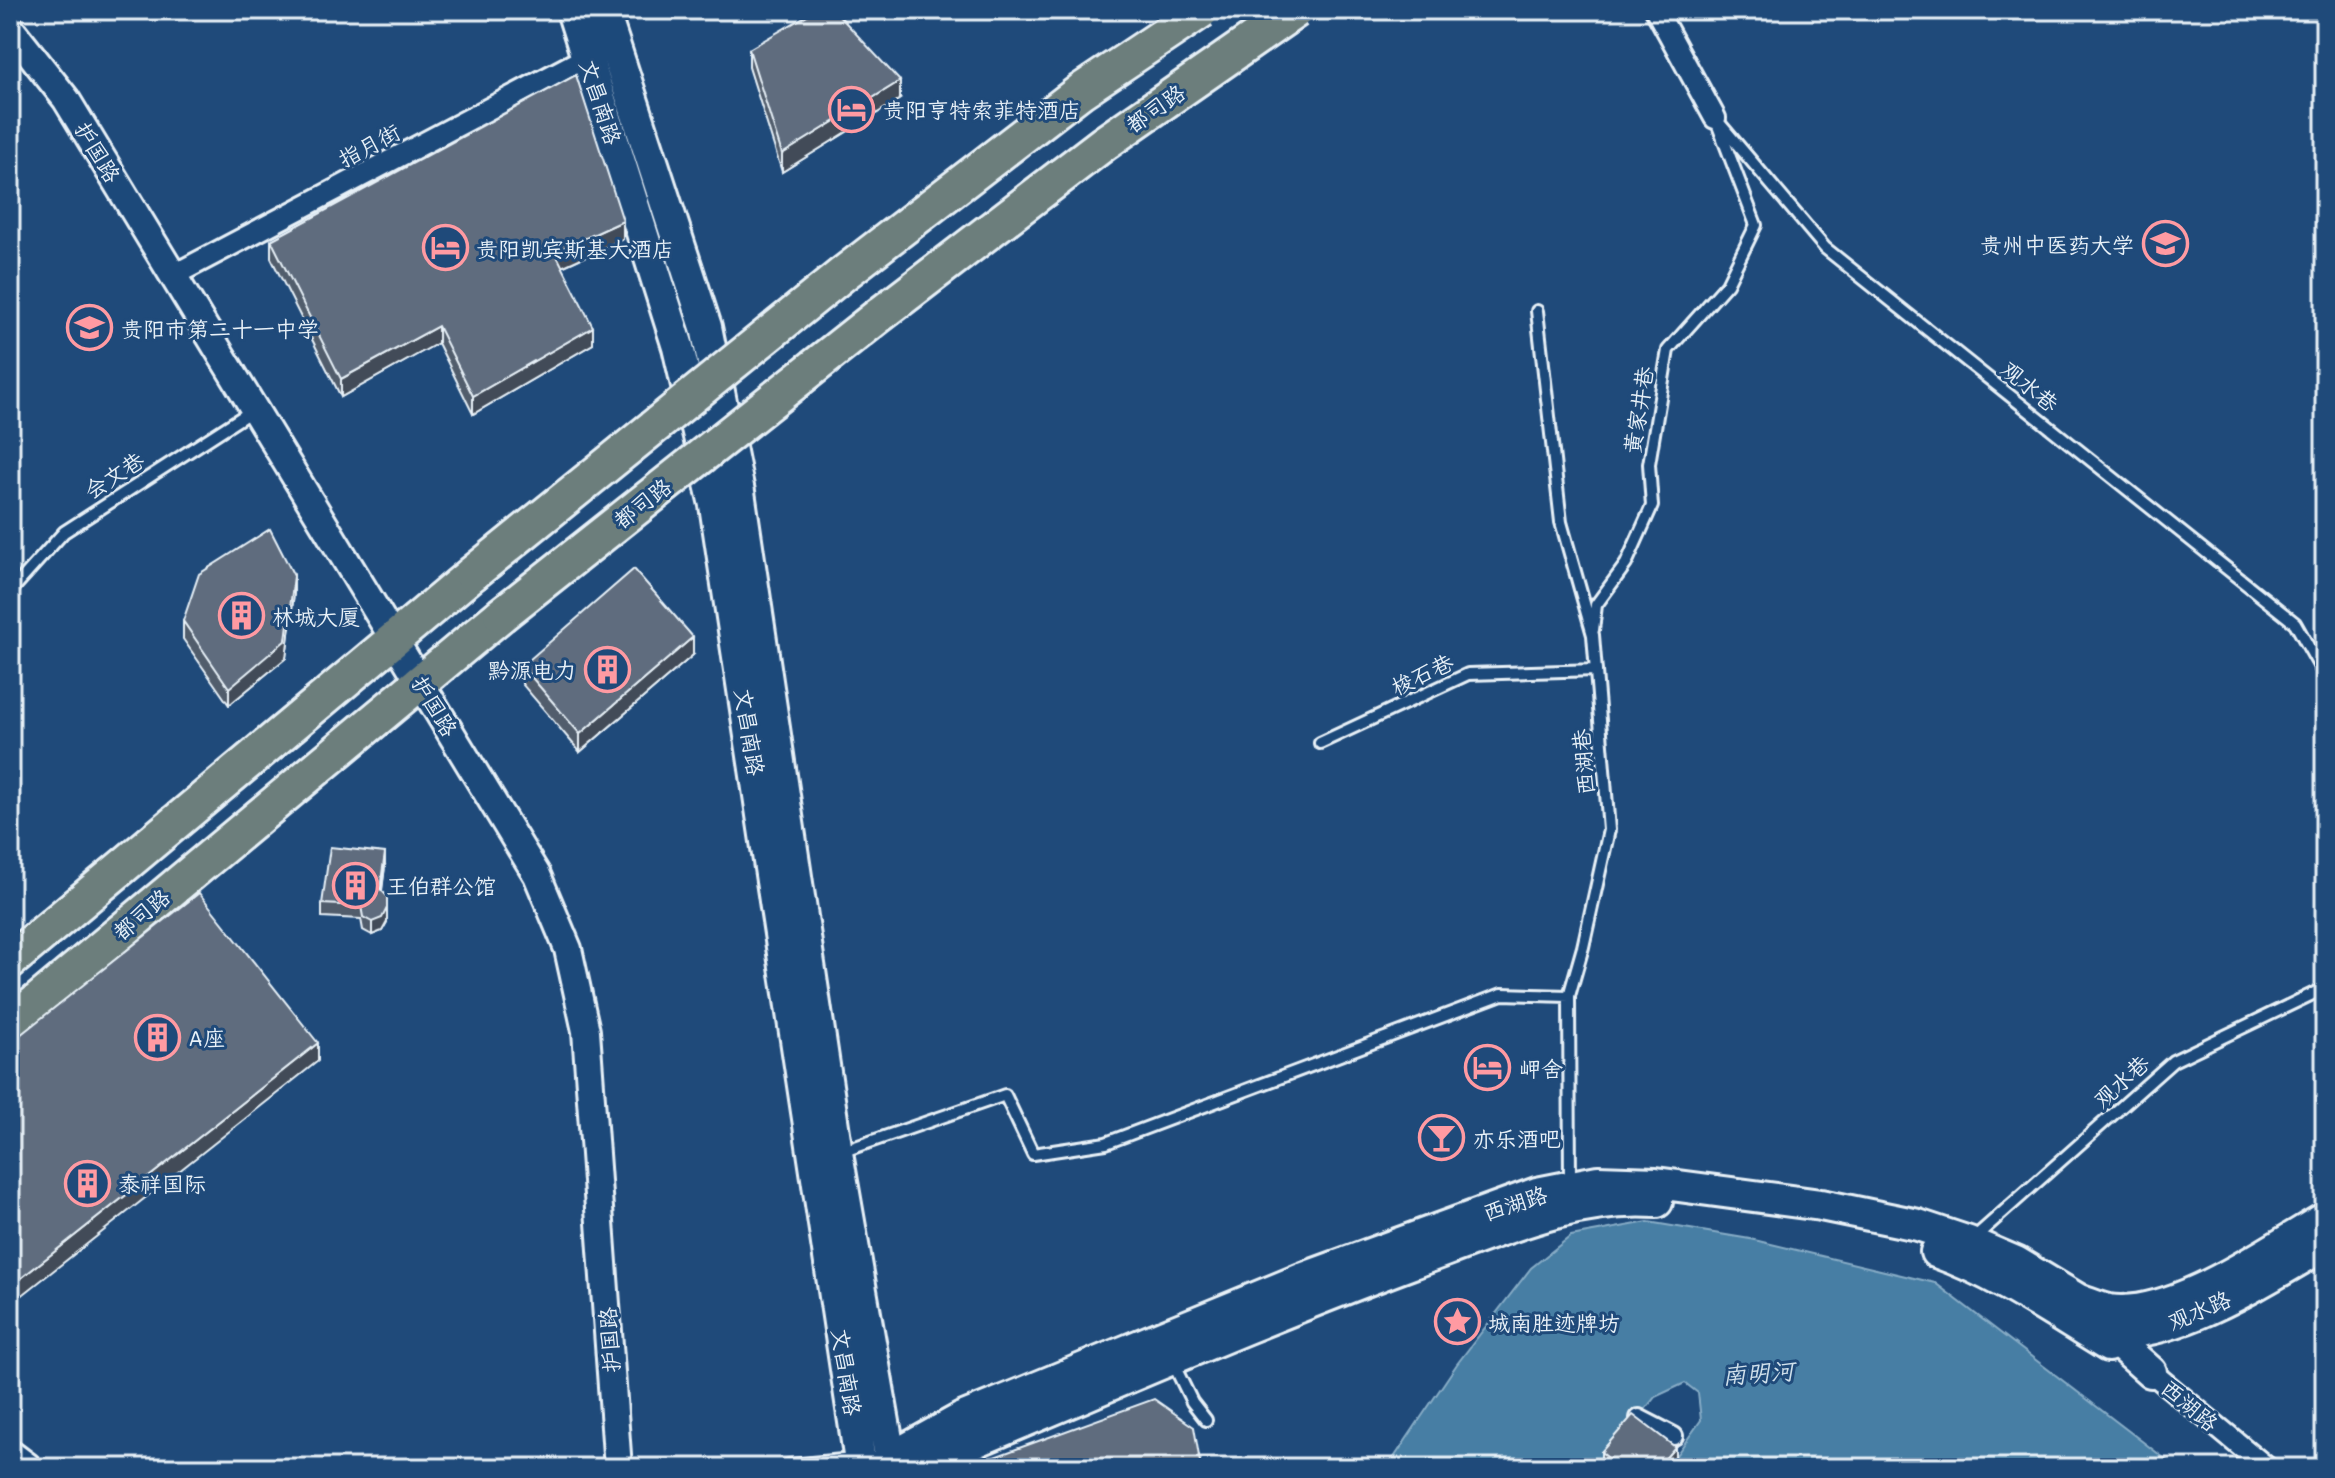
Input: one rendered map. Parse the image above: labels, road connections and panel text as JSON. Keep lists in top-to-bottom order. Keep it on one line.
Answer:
{"streets":{"main road":["文昌南路","都司路","西湖路","观水路"],"street":["指月街","护国路"],"lane":["观水巷","黄家井巷","会文巷","梭石巷","西湖巷"]},"crossings":[["文昌南路","指月街"],["文昌南路","西湖路"],["都司路","护国路"],["指月街","护国路"],["护国路","会文巷"],["观水巷","黄家井巷"],["观水巷","西湖路"],["黄家井巷","西湖巷"],["梭石巷","西湖巷"],["西湖巷","西湖路"],["西湖路","观水路"]],"water":["南明河"],"places":{"hotel":["贵阳亨特索菲特酒店","贵阳凯宾斯基大酒店","岬舍"],"school or university":["贵州中医药大学","贵阳市第二十一中学"],"building":["林城大厦","黔源电力","王伯群公馆","A座","泰祥国际"],"bar":["亦乐酒吧"],"place":["城南胜迹牌坊"]}}
